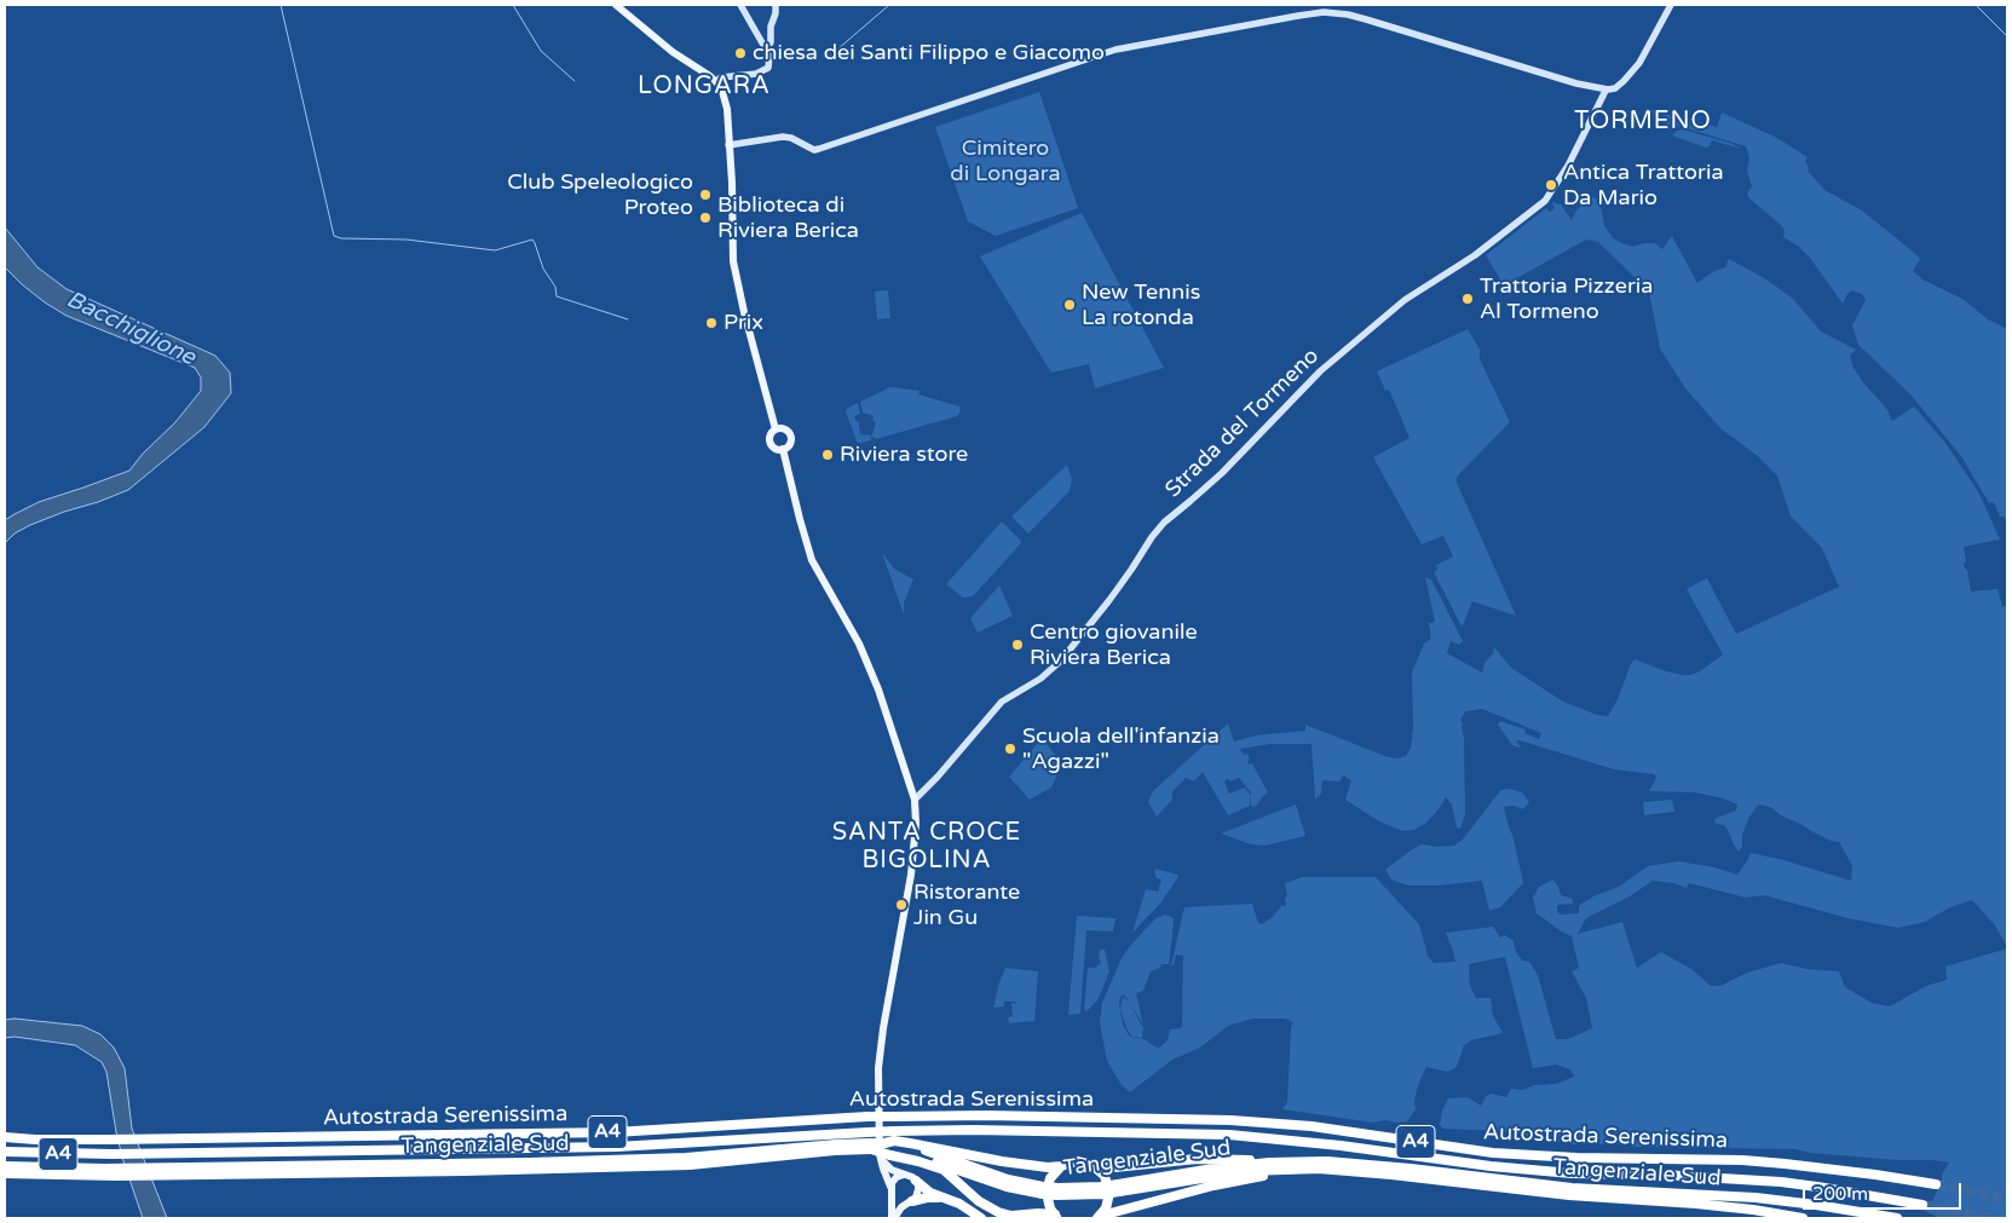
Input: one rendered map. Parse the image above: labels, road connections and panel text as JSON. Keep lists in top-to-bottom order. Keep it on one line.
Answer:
{"streets":{"highway":["Autostrada Serenissima","A4","Tangenziale Sud"],"street":["Strada del Tormeno"]},"districts":["LONGARA","TORMENO","SANTA CROCE BIGOLINA"],"water":["Bacchiglione"],"parks":["Cimitero di Longara"],"places":["chiesa dei Santi Filippo e Giacomo","Antica Trattoria Da Mario","Club Speleologico Proteo","Biblioteca di Riviera Berica","Trattoria Pizzeria Al Tormeno","New Tennis La rotonda","Prix","Riviera store","Centro giovanile Riviera Berica","Scuola dell'infanzia \"Agazzi\"","Ristorante Jin Gu"],"scale_bar":"200 m"}
